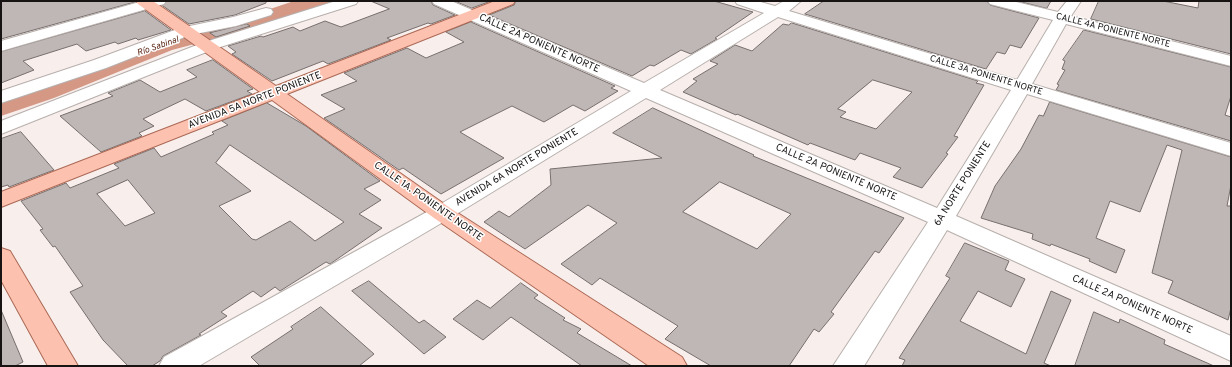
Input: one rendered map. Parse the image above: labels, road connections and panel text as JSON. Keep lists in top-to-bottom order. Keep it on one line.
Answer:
{"streets":{"main road":["AVENIDA 5A NORTE PONIENTE","CALLE 1A. PONIENTE NORTE"],"street":["CALLE 4A PONIENTE NORTE","CALLE 2A PONIENTE NORTE","CALLE 3A PONIENTE NORTE","AVENIDA 6A NORTE PONIENTE","6A NORTE PONIENTE"]},"crossings":[["CALLE 4A PONIENTE NORTE","6A NORTE PONIENTE"],["CALLE 2A PONIENTE NORTE","AVENIDA 5A NORTE PONIENTE"],["CALLE 2A PONIENTE NORTE","AVENIDA 6A NORTE PONIENTE"],["CALLE 2A PONIENTE NORTE","6A NORTE PONIENTE"],["CALLE 3A PONIENTE NORTE","AVENIDA 6A NORTE PONIENTE"],["CALLE 3A PONIENTE NORTE","6A NORTE PONIENTE"],["AVENIDA 5A NORTE PONIENTE","CALLE 1A. PONIENTE NORTE"],["AVENIDA 6A NORTE PONIENTE","CALLE 1A. PONIENTE NORTE"]],"water":["Río Sabinal"]}
